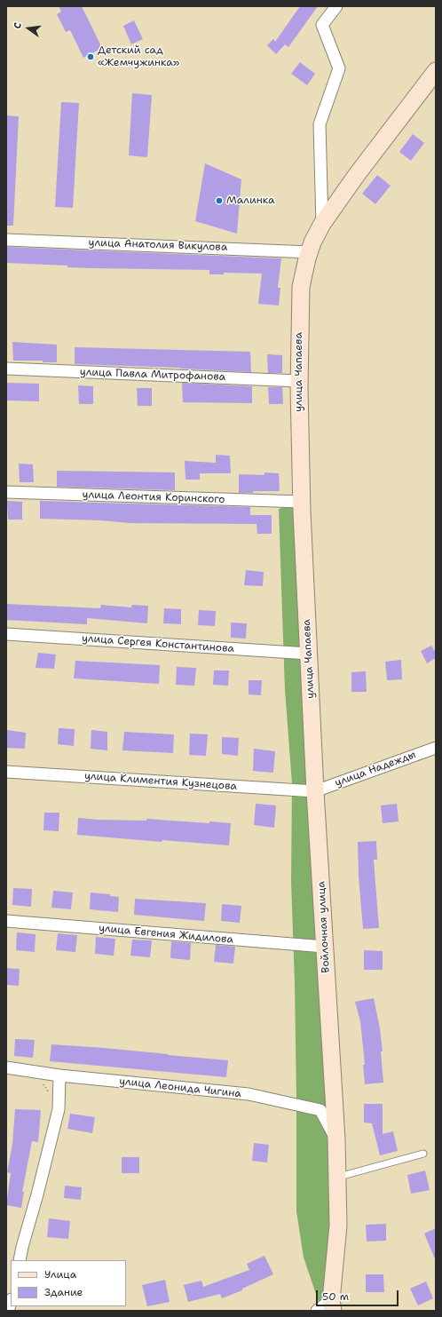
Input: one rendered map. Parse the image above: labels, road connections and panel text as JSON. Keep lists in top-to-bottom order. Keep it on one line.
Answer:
{"streets":{"street":["улица Анатолия Викулова","улица Чапаева","улица Павла Митрофанова","улица Леонтия Коринского","улица Сергея Константинова","улица Надежды","улица Климентия Кузнецова","Войлочная улица","улица Евгения Жидилова","улица Леонида Чигина"]},"crossings":[["улица Анатолия Викулова","улица Чапаева"],["улица Чапаева","улица Павла Митрофанова"],["улица Чапаева","улица Леонтия Коринского"],["улица Чапаева","улица Сергея Константинова"],["улица Чапаева","Войлочная улица"],["улица Надежды","улица Климентия Кузнецова"],["улица Надежды","Войлочная улица"],["улица Климентия Кузнецова","Войлочная улица"],["Войлочная улица","улица Евгения Жидилова"],["Войлочная улица","улица Леонида Чигина"]],"places":["Детский сад «Жемчужинка»","Малинка"],"legend":["Улица","Здание"],"scale_bar":"50 m","north":"left"}
